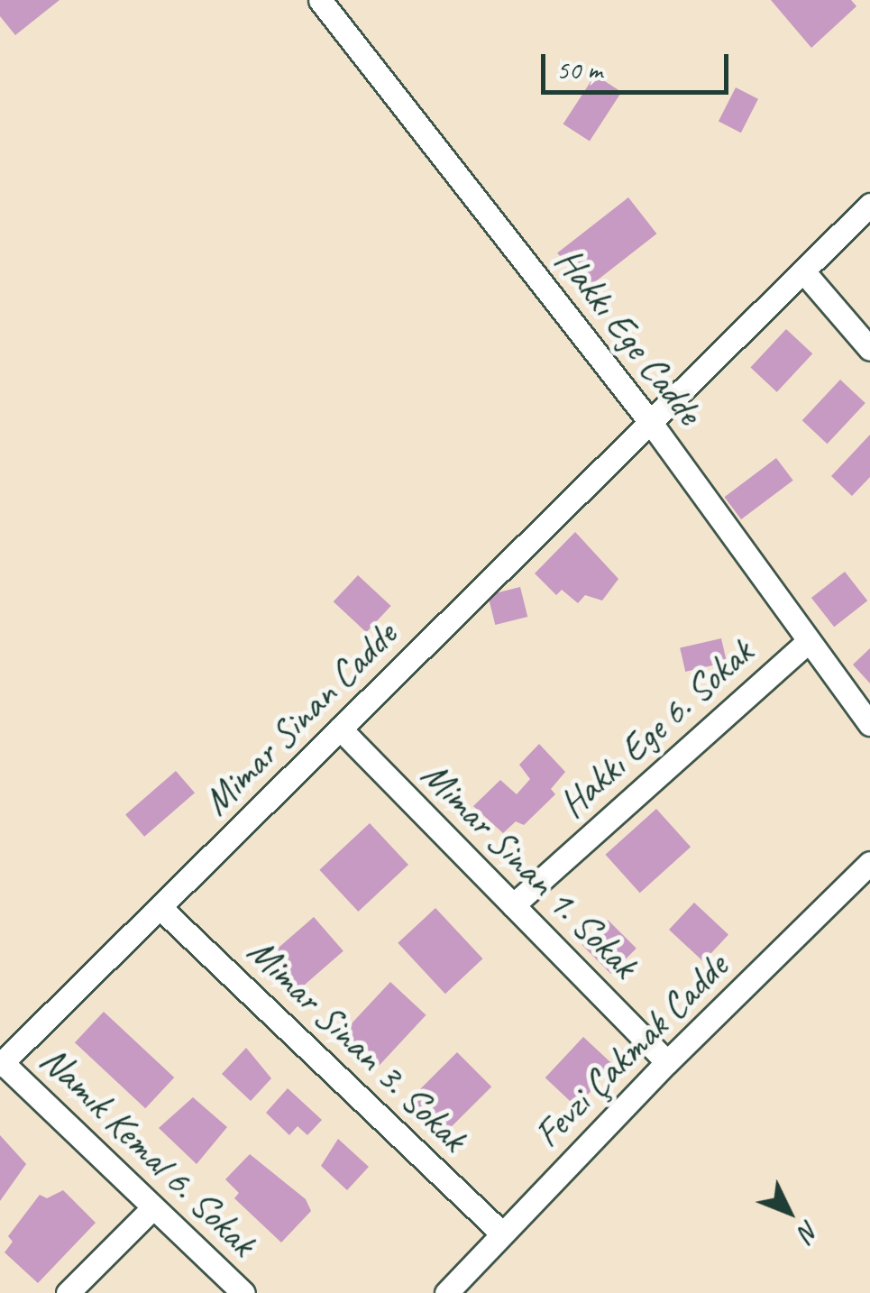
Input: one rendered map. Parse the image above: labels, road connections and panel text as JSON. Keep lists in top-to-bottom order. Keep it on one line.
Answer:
{"streets":{"street":["Hakkı Ege Cadde","Mimar Sinan Cadde","Hakkı Ege 6. Sokak","Mimar Sinan 1. Sokak","Mimar Sinan 3. Sokak","Fevzi Çakmak Cadde","Namık Kemal 6. Sokak"]},"crossings":[["Hakkı Ege Cadde","Mimar Sinan Cadde"],["Hakkı Ege Cadde","Hakkı Ege 6. Sokak"],["Mimar Sinan Cadde","Mimar Sinan 1. Sokak"],["Mimar Sinan Cadde","Mimar Sinan 3. Sokak"],["Mimar Sinan Cadde","Namık Kemal 6. Sokak"],["Hakkı Ege 6. Sokak","Mimar Sinan 1. Sokak"],["Mimar Sinan 1. Sokak","Fevzi Çakmak Cadde"],["Mimar Sinan 3. Sokak","Fevzi Çakmak Cadde"]],"scale_bar":"50 m","north":"bottom right"}
